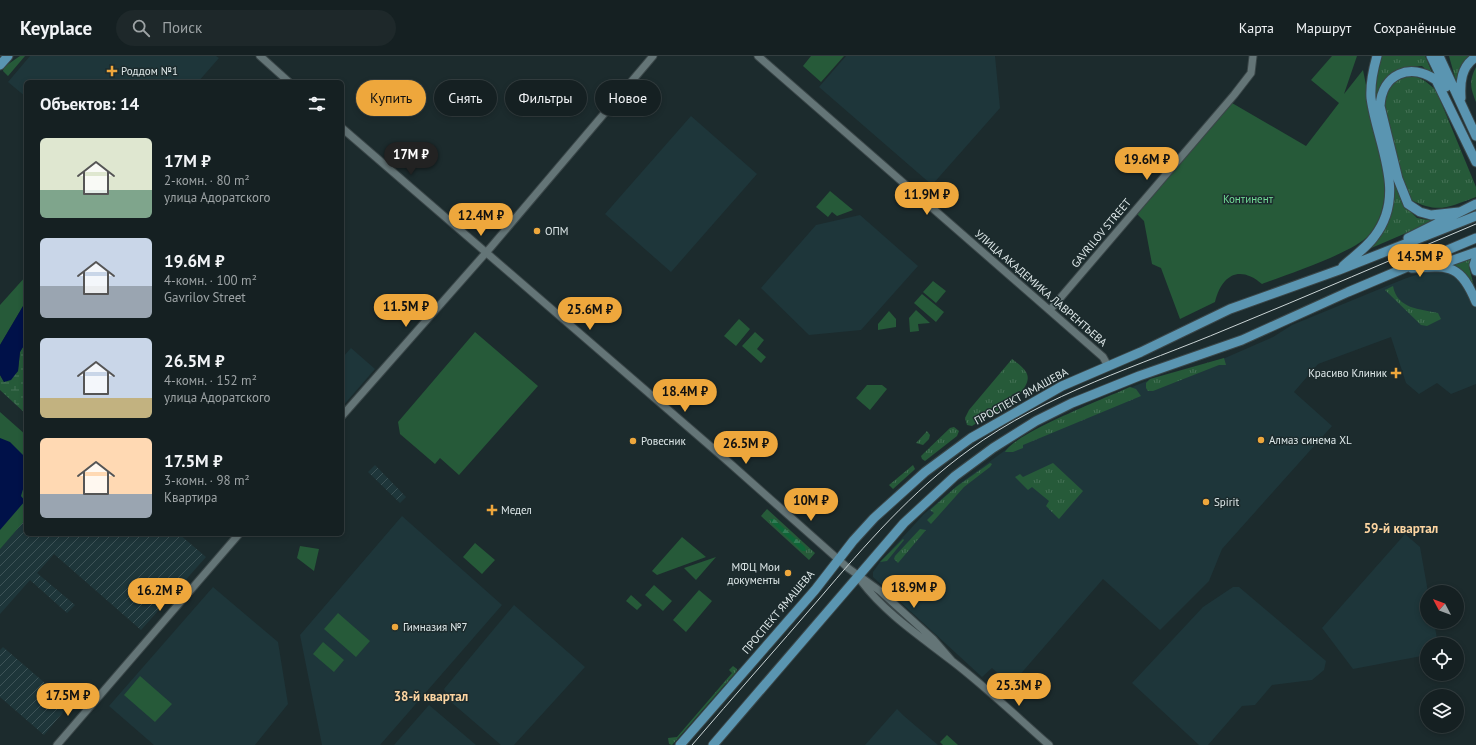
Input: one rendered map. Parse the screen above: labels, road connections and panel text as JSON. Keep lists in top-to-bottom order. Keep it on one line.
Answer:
{"streets":{"main road":["ПРОСПЕКТ ЯМАШЕВА"],"street":["GAVRILOV STREET","УЛИЦА АКАДЕМИКА ЛАВРЕНТЬЕВА"]},"crossings":[["GAVRILOV STREET","УЛИЦА АКАДЕМИКА ЛАВРЕНТЬЕВА"],["УЛИЦА АКАДЕМИКА ЛАВРЕНТЬЕВА","ПРОСПЕКТ ЯМАШЕВА"]],"districts":["59-й квартал","38-й квартал"],"parks":["Континент"],"places":{"health":["Роддом №1","Красиво Клиник","Медел"],"other":["ОПМ","Алмаз синема XL","Ровесник","Spirit","МФЦ Мои документы","Гимназия №7"]},"north":"top left","page":{"header":"Keyplace","search":"Поиск","nav":["Карта","Маршрут","Сохранённые"],"chip":["Купить","Снять","Фильтры","Новое"],"heading":"Объектов: 14","list":[{"name":"17M ₽","note":"2-комн. · 80 m² · улица Адоратского"},{"name":"19.6M ₽","note":"4-комн. · 100 m² · Gavrilov Street"},{"name":"26.5M ₽","note":"4-комн. · 152 m² · улица Адоратского"},{"name":"17.5M ₽","note":"3-комн. · 98 m² · Квартира"}],"price":["17M ₽","19.6M ₽","11.9M ₽","12.4M ₽","14.5M ₽","11.5M ₽","25.6M ₽","18.4M ₽","26.5M ₽","10M ₽","18.9M ₽","16.2M ₽","25.3M ₽","17.5M ₽"]}}
